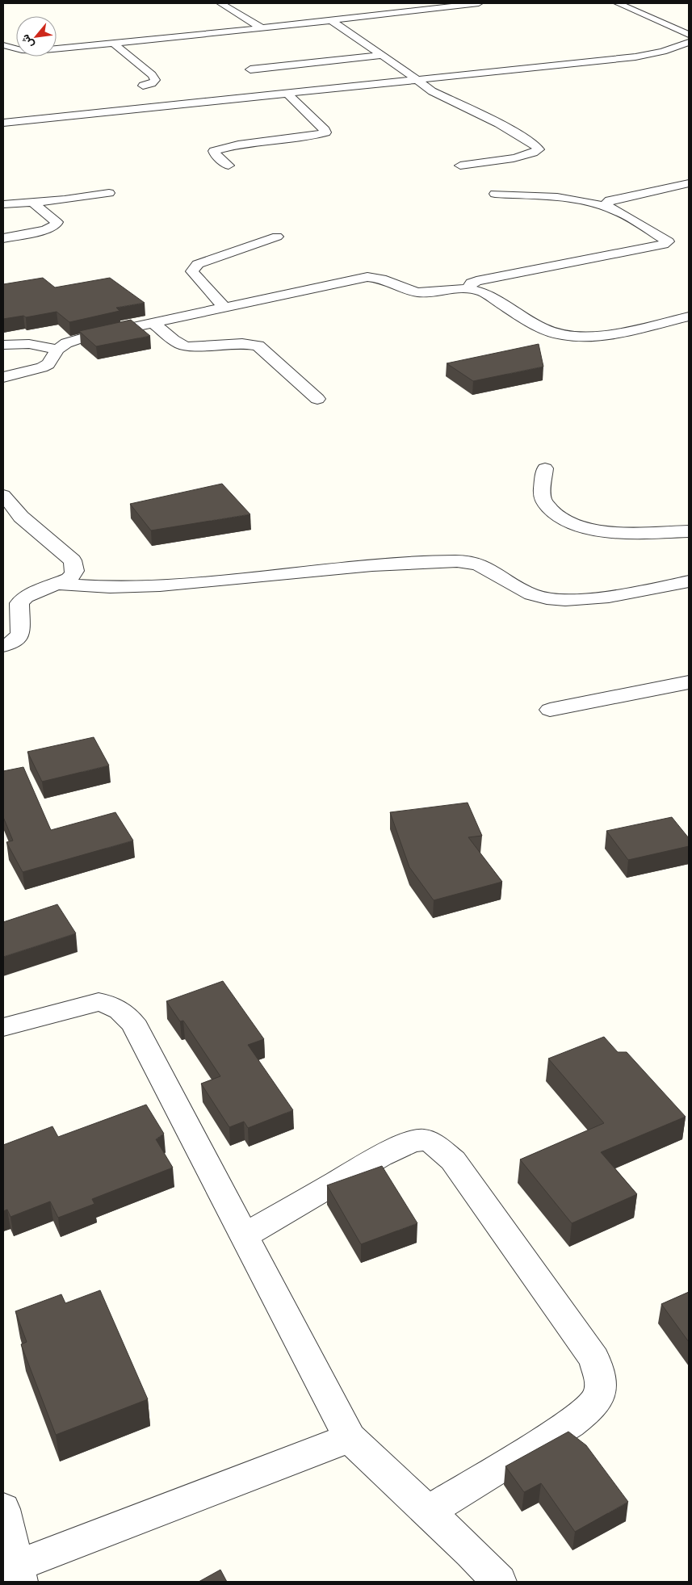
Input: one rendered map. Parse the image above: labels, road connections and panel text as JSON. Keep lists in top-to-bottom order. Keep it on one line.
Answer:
{"north":"bottom left"}
